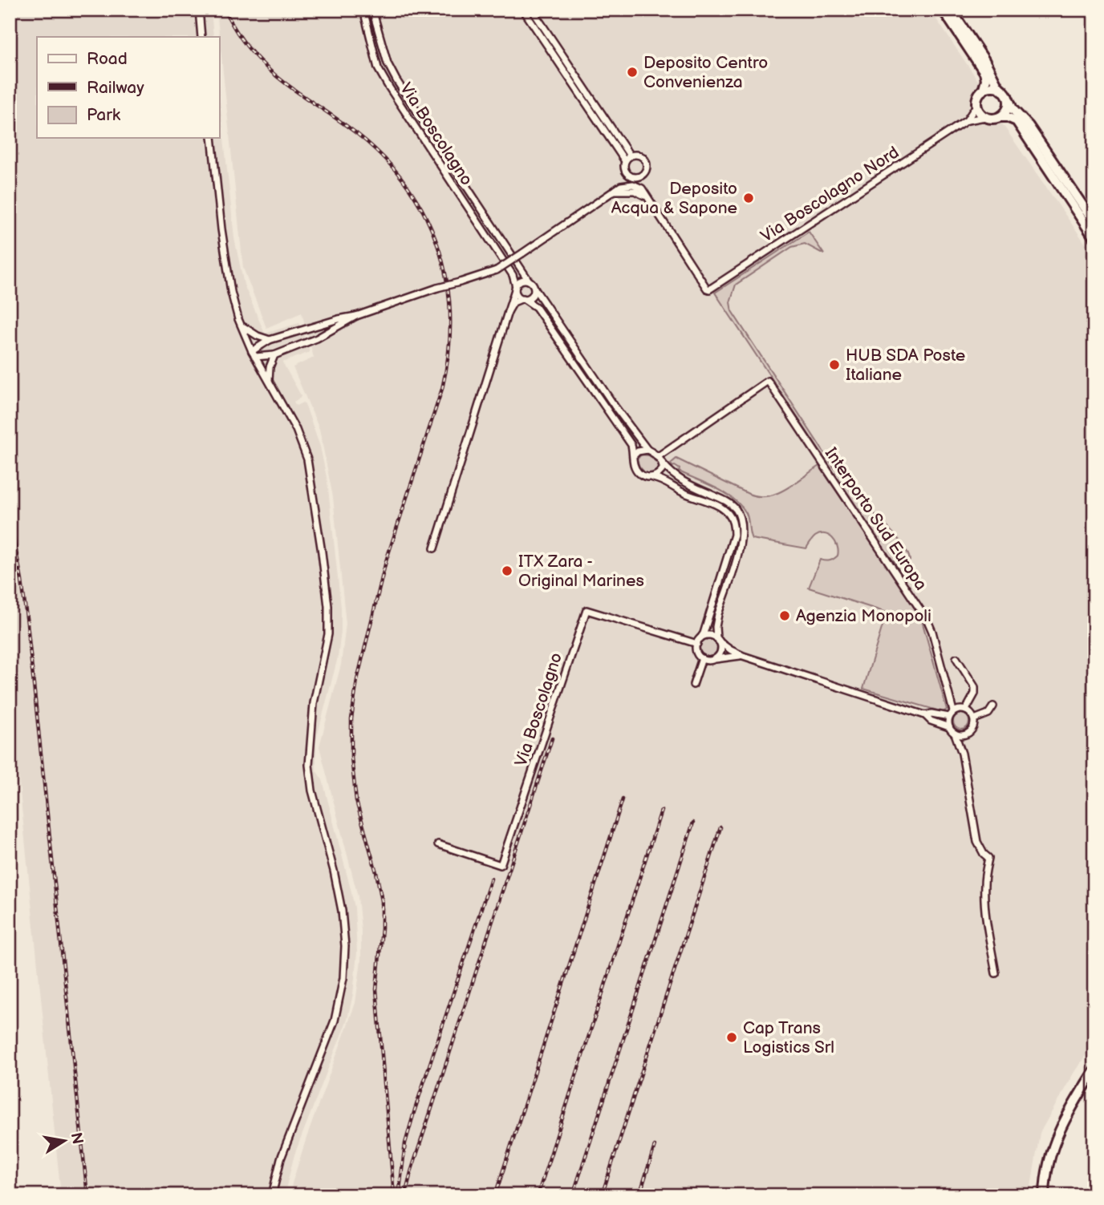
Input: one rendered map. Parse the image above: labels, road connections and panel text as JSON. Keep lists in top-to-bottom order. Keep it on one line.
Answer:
{"streets":{"street":["Via Boscolagno","Via Boscolagno Nord","Interporto Sud Europa"]},"crossings":[["Via Boscolagno","Interporto Sud Europa"]],"places":["Deposito Centro Convenienza","Deposito Acqua & Sapone","HUB SDA Poste Italiane","ITX Zara - Original Marines","Agenzia Monopoli","Cap Trans Logistics Srl"],"legend":["Road","Railway","Park"],"north":"right"}
